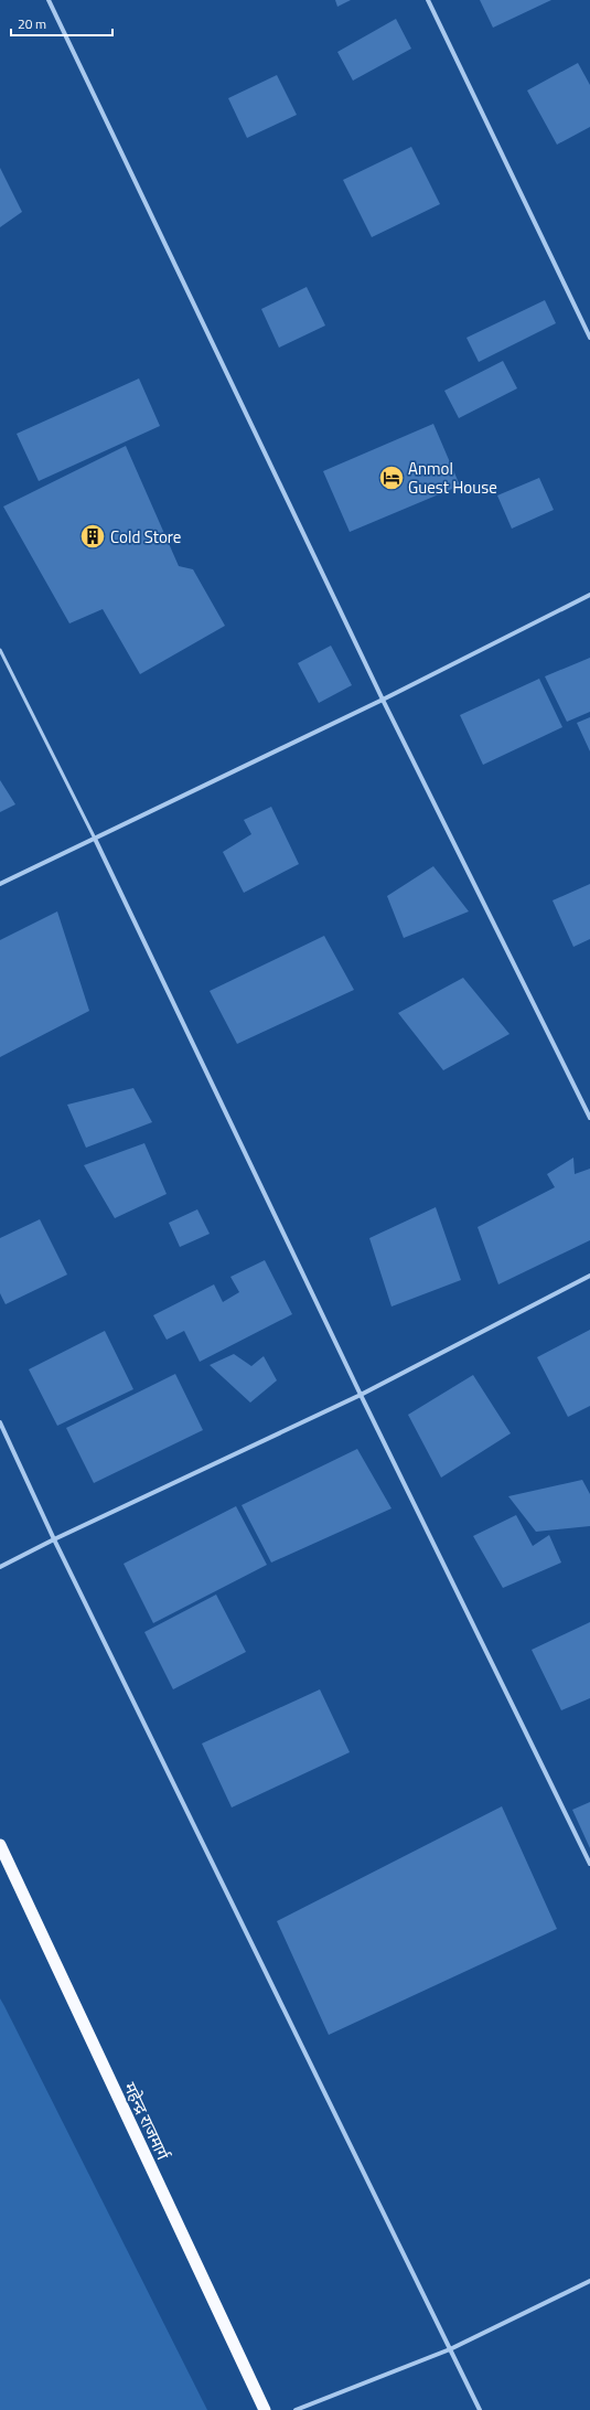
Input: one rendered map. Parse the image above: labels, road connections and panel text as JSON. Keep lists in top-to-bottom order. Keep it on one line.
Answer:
{"streets":{"highway":["महेन्द्र राजमार्ग"]},"places":{"hotel":["Anmol Guest House"],"building":["Cold Store"]},"scale_bar":"20 m"}
